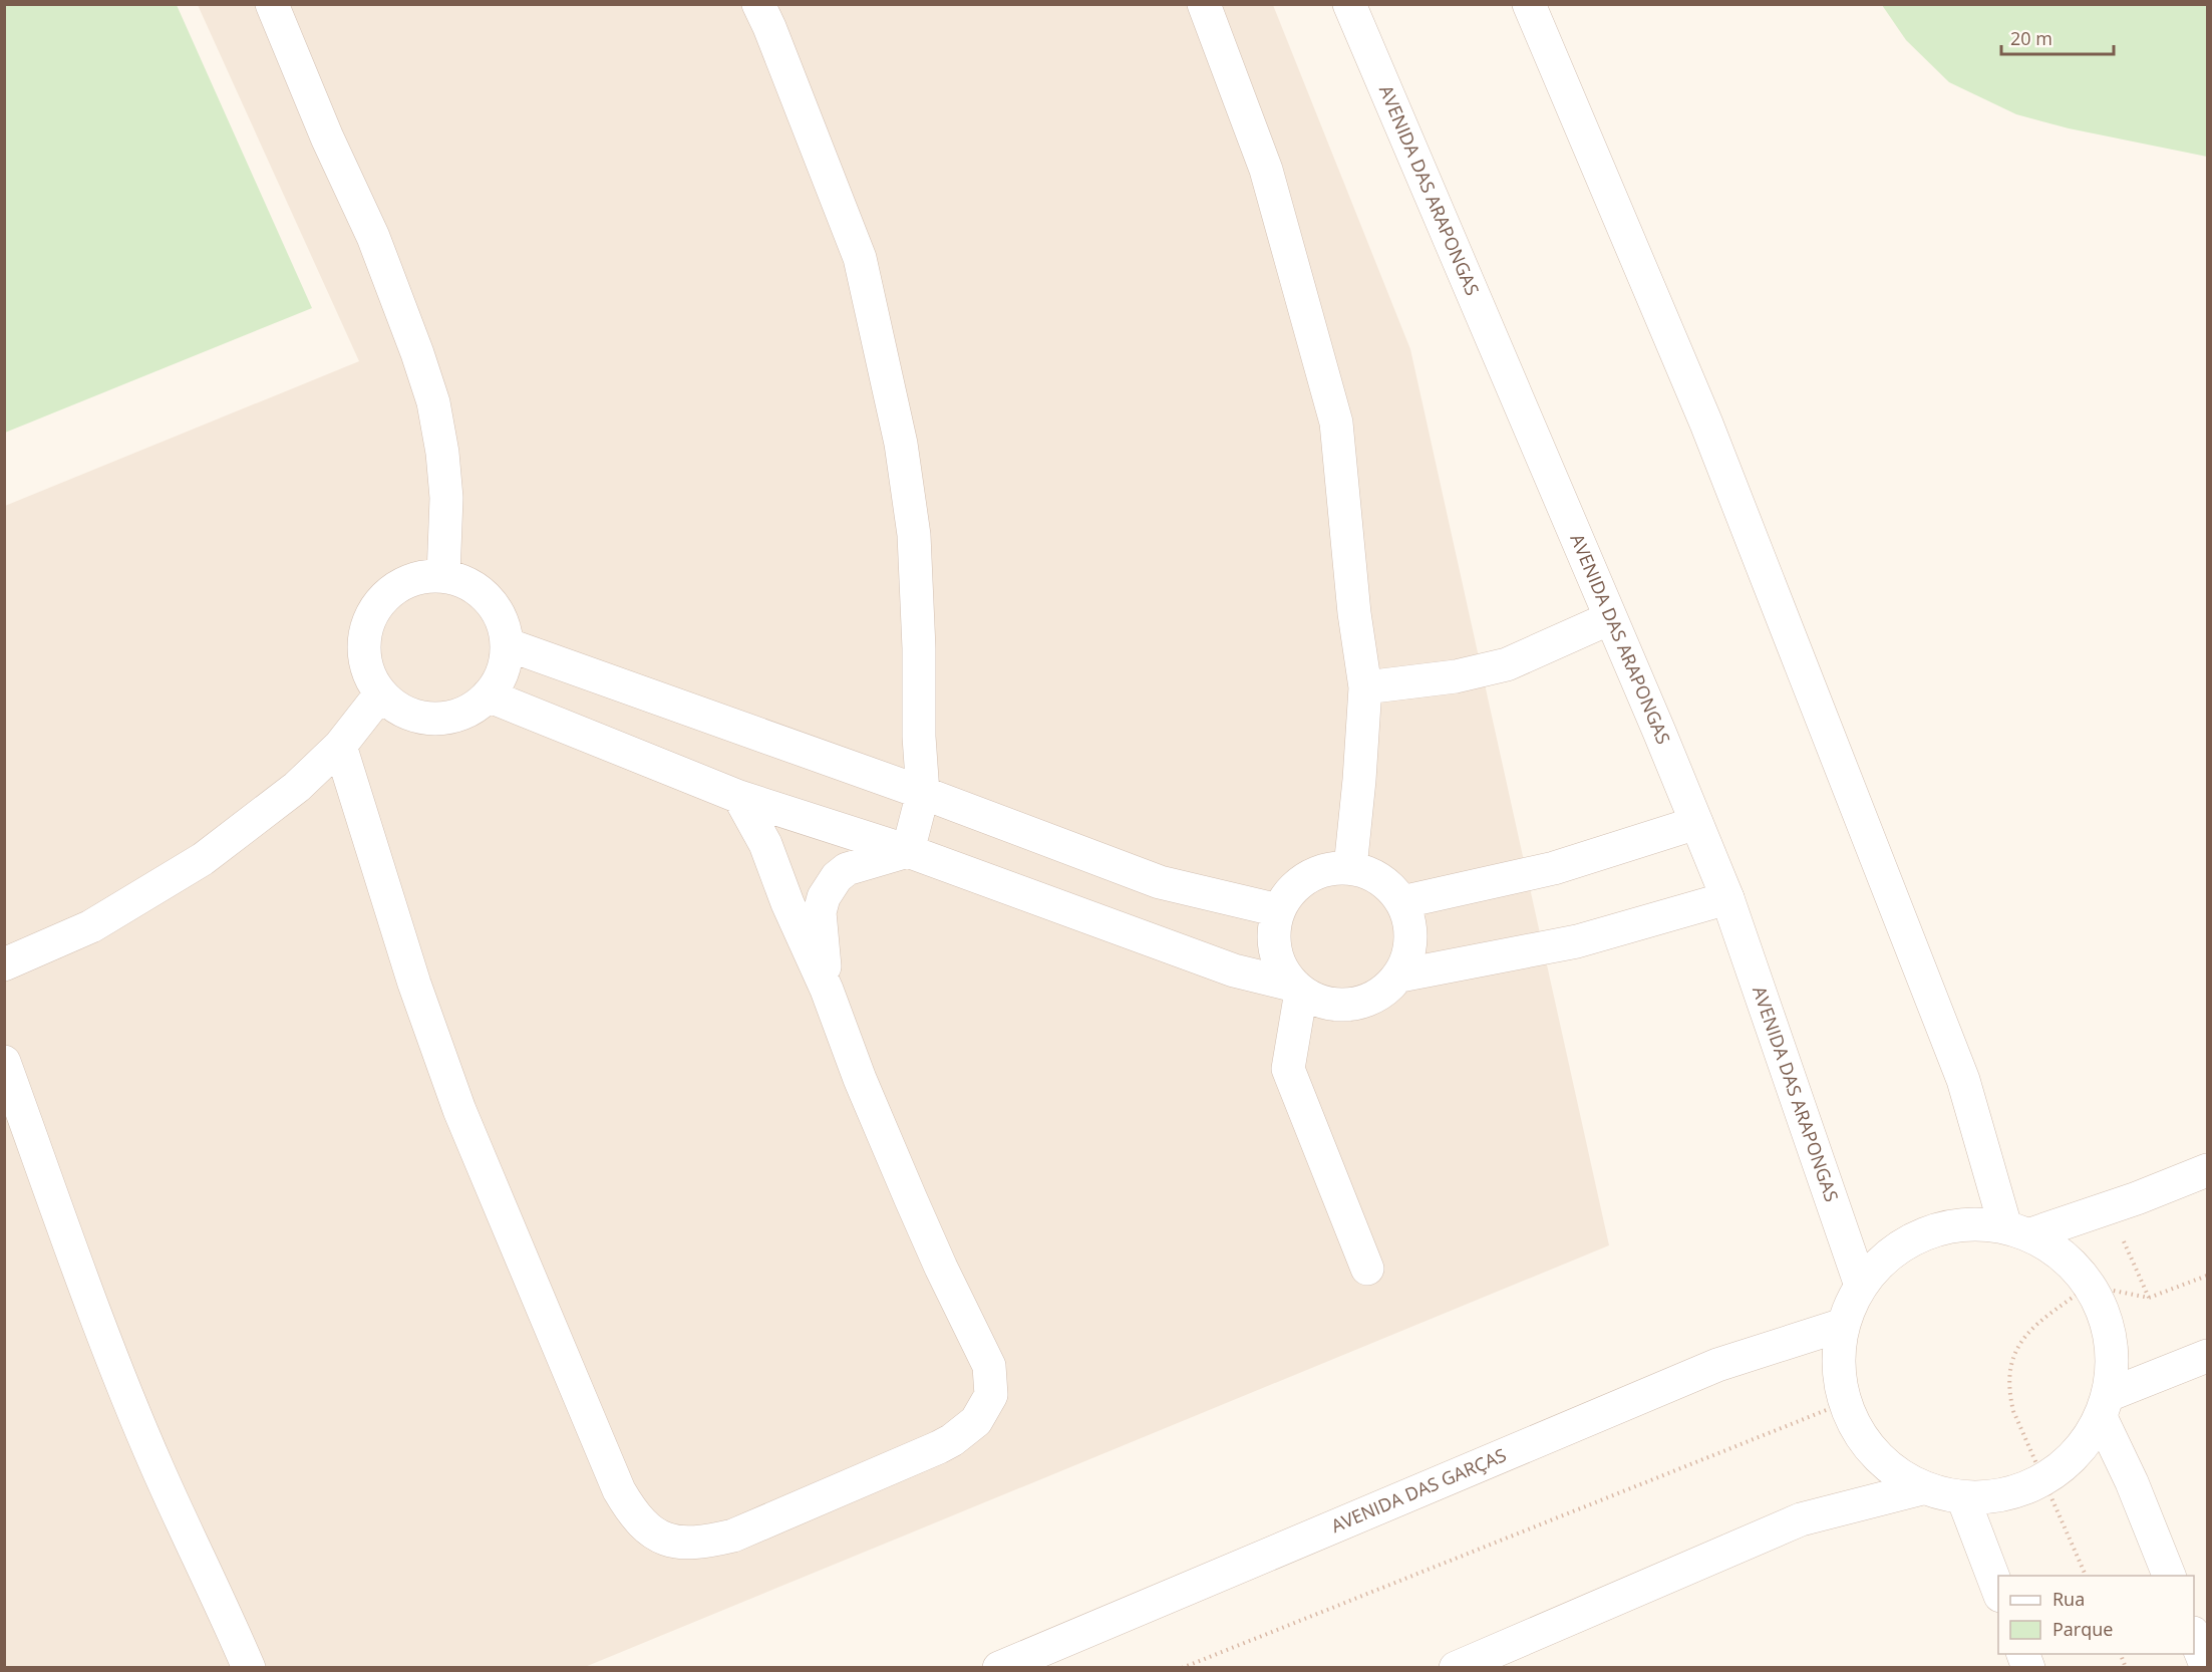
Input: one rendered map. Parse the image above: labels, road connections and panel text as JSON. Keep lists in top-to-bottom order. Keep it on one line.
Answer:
{"streets":{"street":["AVENIDA DAS ARAPONGAS","AVENIDA DAS GARÇAS"]},"legend":["Rua","Parque"],"scale_bar":"20 m"}
